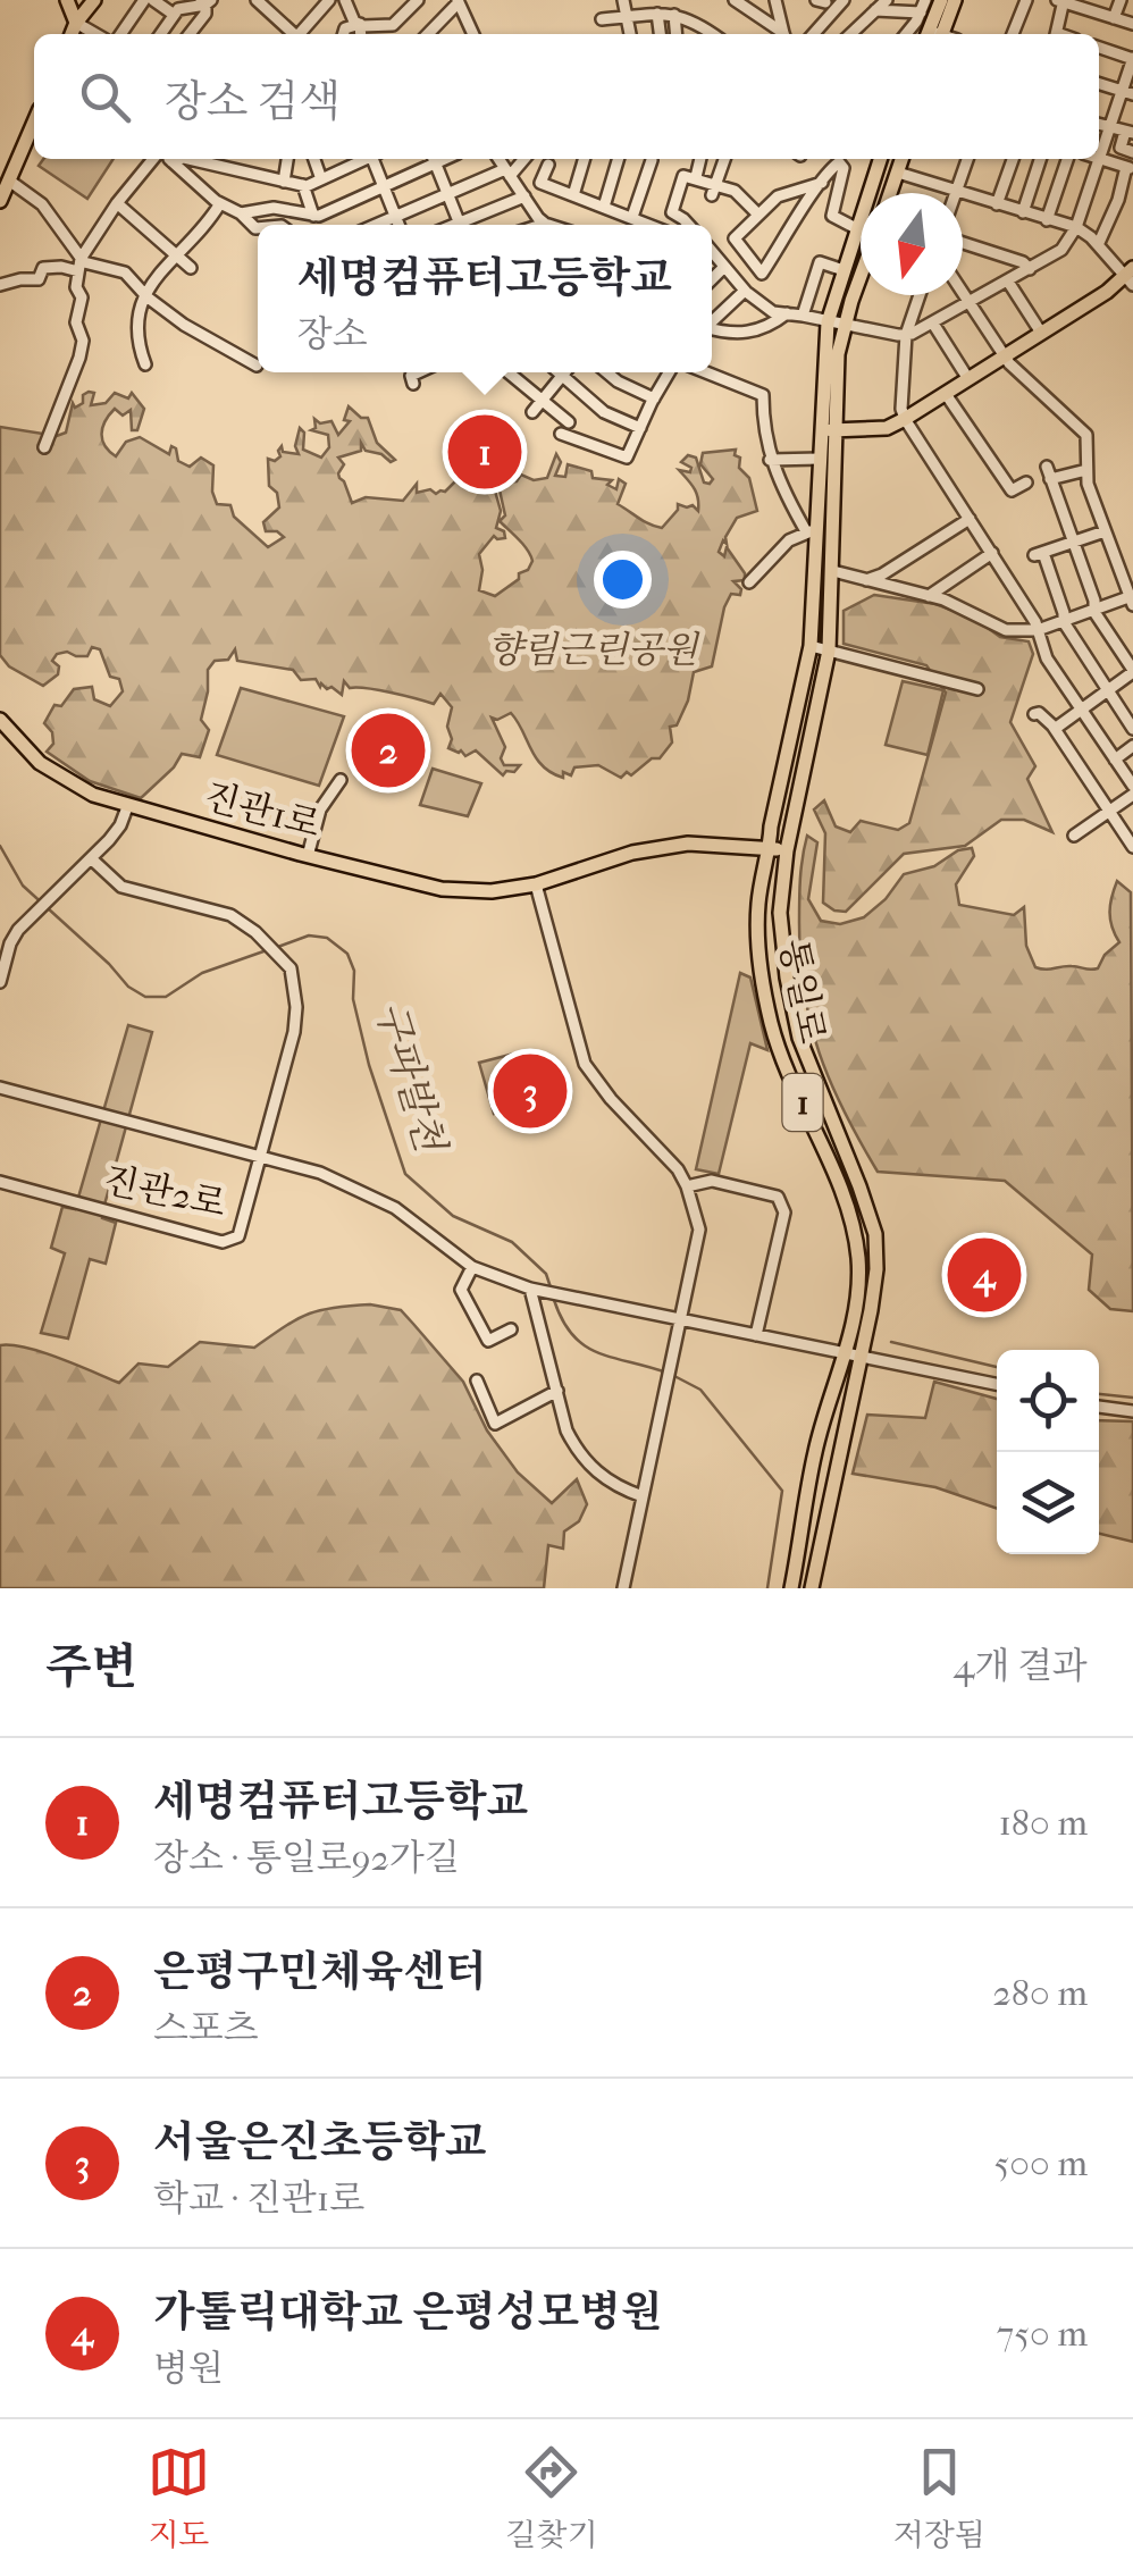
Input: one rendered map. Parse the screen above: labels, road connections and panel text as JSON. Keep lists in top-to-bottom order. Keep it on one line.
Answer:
{"streets":{"main road":["진관1로","통일로","1"],"street":["진관2로"]},"crossings":[["진관1로","통일로"]],"water":["구파발천"],"parks":["향림근린공원"],"north":"bottom","page":{"search":"장소 검색","popup":["세명컴퓨터고등학교","장소"],"pins":["1","2","3","4"],"heading":["주변","4개 결과"],"list":[{"mark":"1","name":"세명컴퓨터고등학교","note":"장소 · 통일로92가길","value":"180 m"},{"mark":"2","name":"은평구민체육센터","note":"스포츠","value":"280 m"},{"mark":"3","name":"서울은진초등학교","note":"학교 · 진관1로","value":"500 m"},{"mark":"4","name":"가톨릭대학교 은평성모병원","note":"병원","value":"750 m"}],"nav":["지도","길찾기","저장됨"]}}
